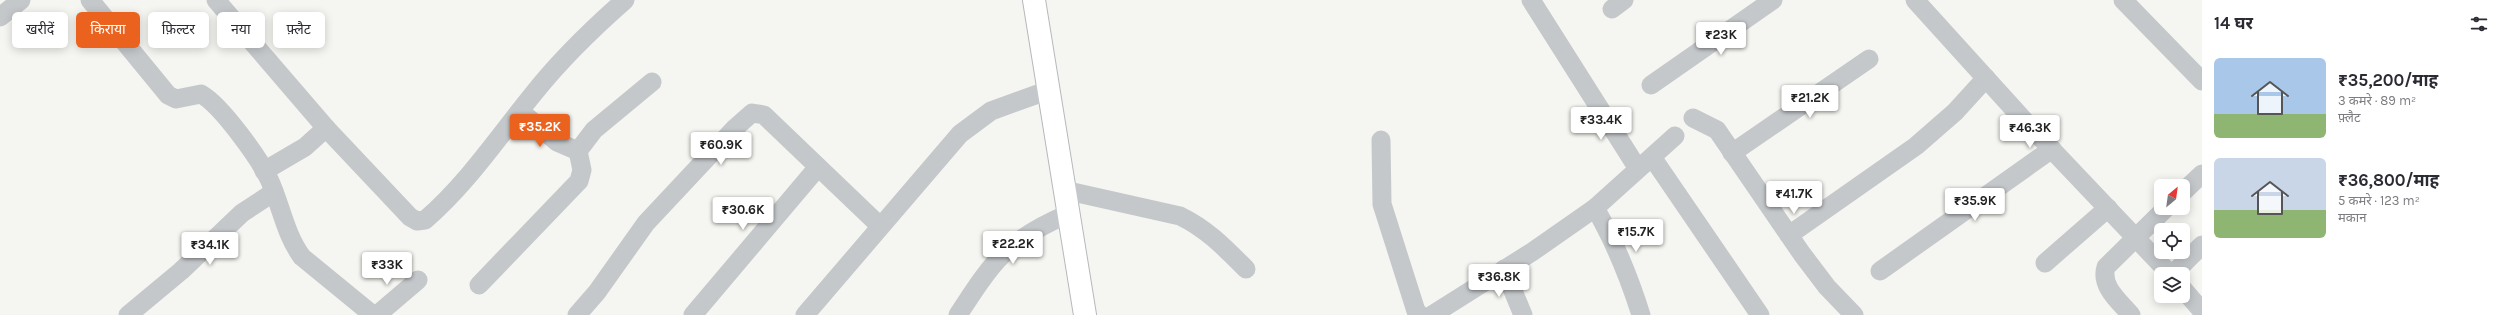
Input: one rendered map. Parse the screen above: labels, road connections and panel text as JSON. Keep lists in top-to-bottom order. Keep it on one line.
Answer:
{"north":"top right","page":{"heading":"14 घर","chip":["खरीदें","किराया","फ़िल्टर","नया","फ़्लैट"],"price":["₹23K","₹21.2K","₹33.4K","₹35.2K","₹46.3K","₹60.9K","₹41.7K","₹35.9K","₹30.6K","₹15.7K","₹22.2K","₹34.1K","₹33K","₹36.8K"],"list":[{"name":"₹35,200/माह","note":"3 कमरे · 89 m² · फ़्लैट"},{"name":"₹36,800/माह","note":"5 कमरे · 123 m² · मकान"}]}}
